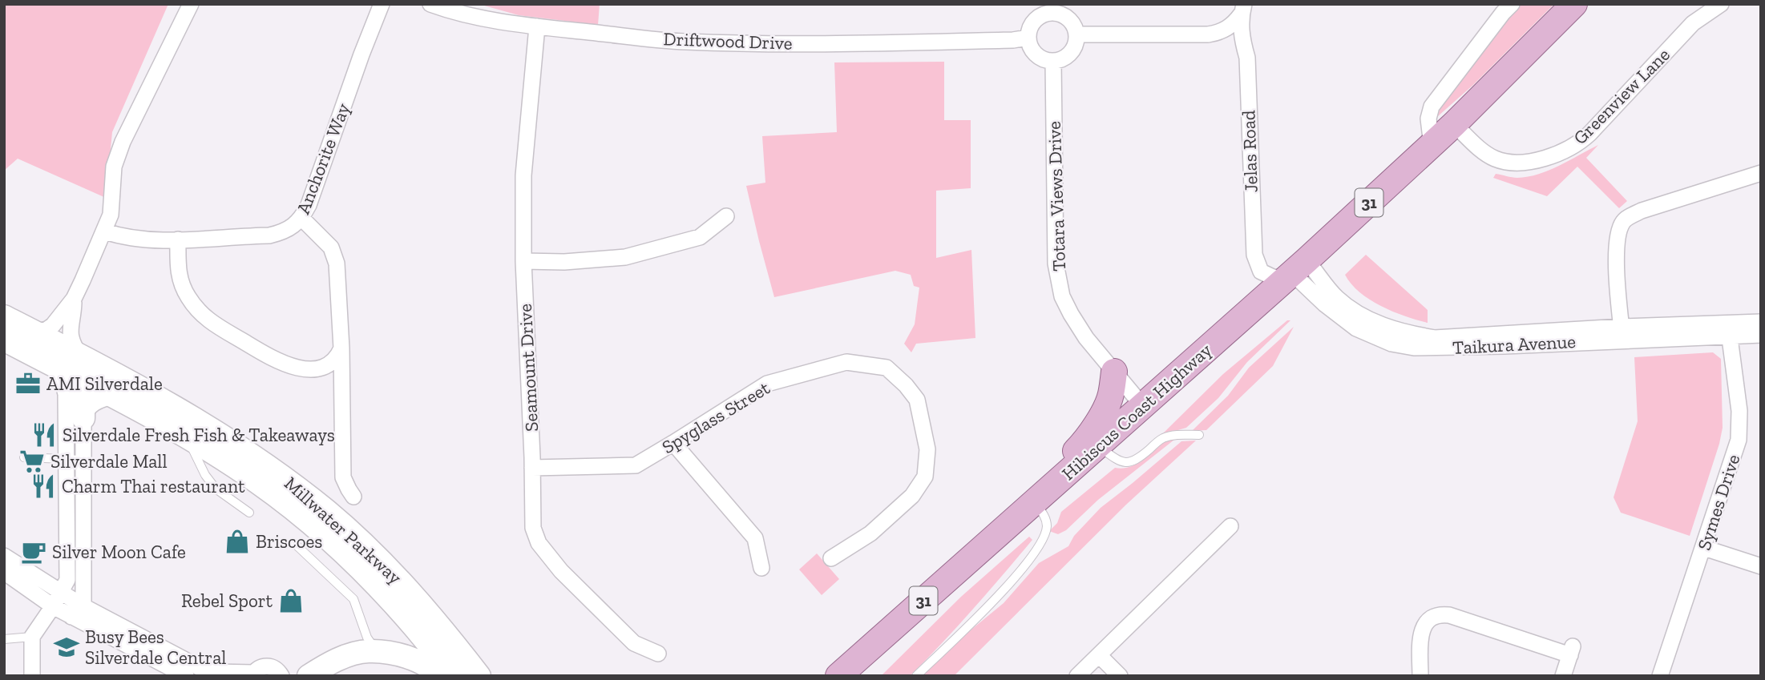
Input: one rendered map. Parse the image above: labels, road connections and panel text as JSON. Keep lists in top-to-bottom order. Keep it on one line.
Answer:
{"streets":{"main road":["31","Hibiscus Coast Highway","Millwater Parkway"],"street":["Driftwood Drive","Greenview Lane","Jelas Road","Anchorite Way","Totara Views Drive","Taikura Avenue","Seamount Drive","Spyglass Street","Symes Drive"]},"crossings":[["Driftwood Drive","Totara Views Drive"],["Driftwood Drive","Seamount Drive"],["Greenview Lane","Hibiscus Coast Highway"],["Jelas Road","Taikura Avenue"],["Jelas Road","Hibiscus Coast Highway"],["Totara Views Drive","Hibiscus Coast Highway"],["Taikura Avenue","Hibiscus Coast Highway"],["Taikura Avenue","Symes Drive"],["Seamount Drive","Spyglass Street"]],"places":{"office":["AMI Silverdale"],"restaurant":["Silverdale Fresh Fish & Takeaways","Charm Thai restaurant"],"supermarket":["Silverdale Mall"],"shop":["Briscoes","Rebel Sport"],"cafe":["Silver Moon Cafe"],"school or university":["Busy Bees Silverdale Central"]}}
